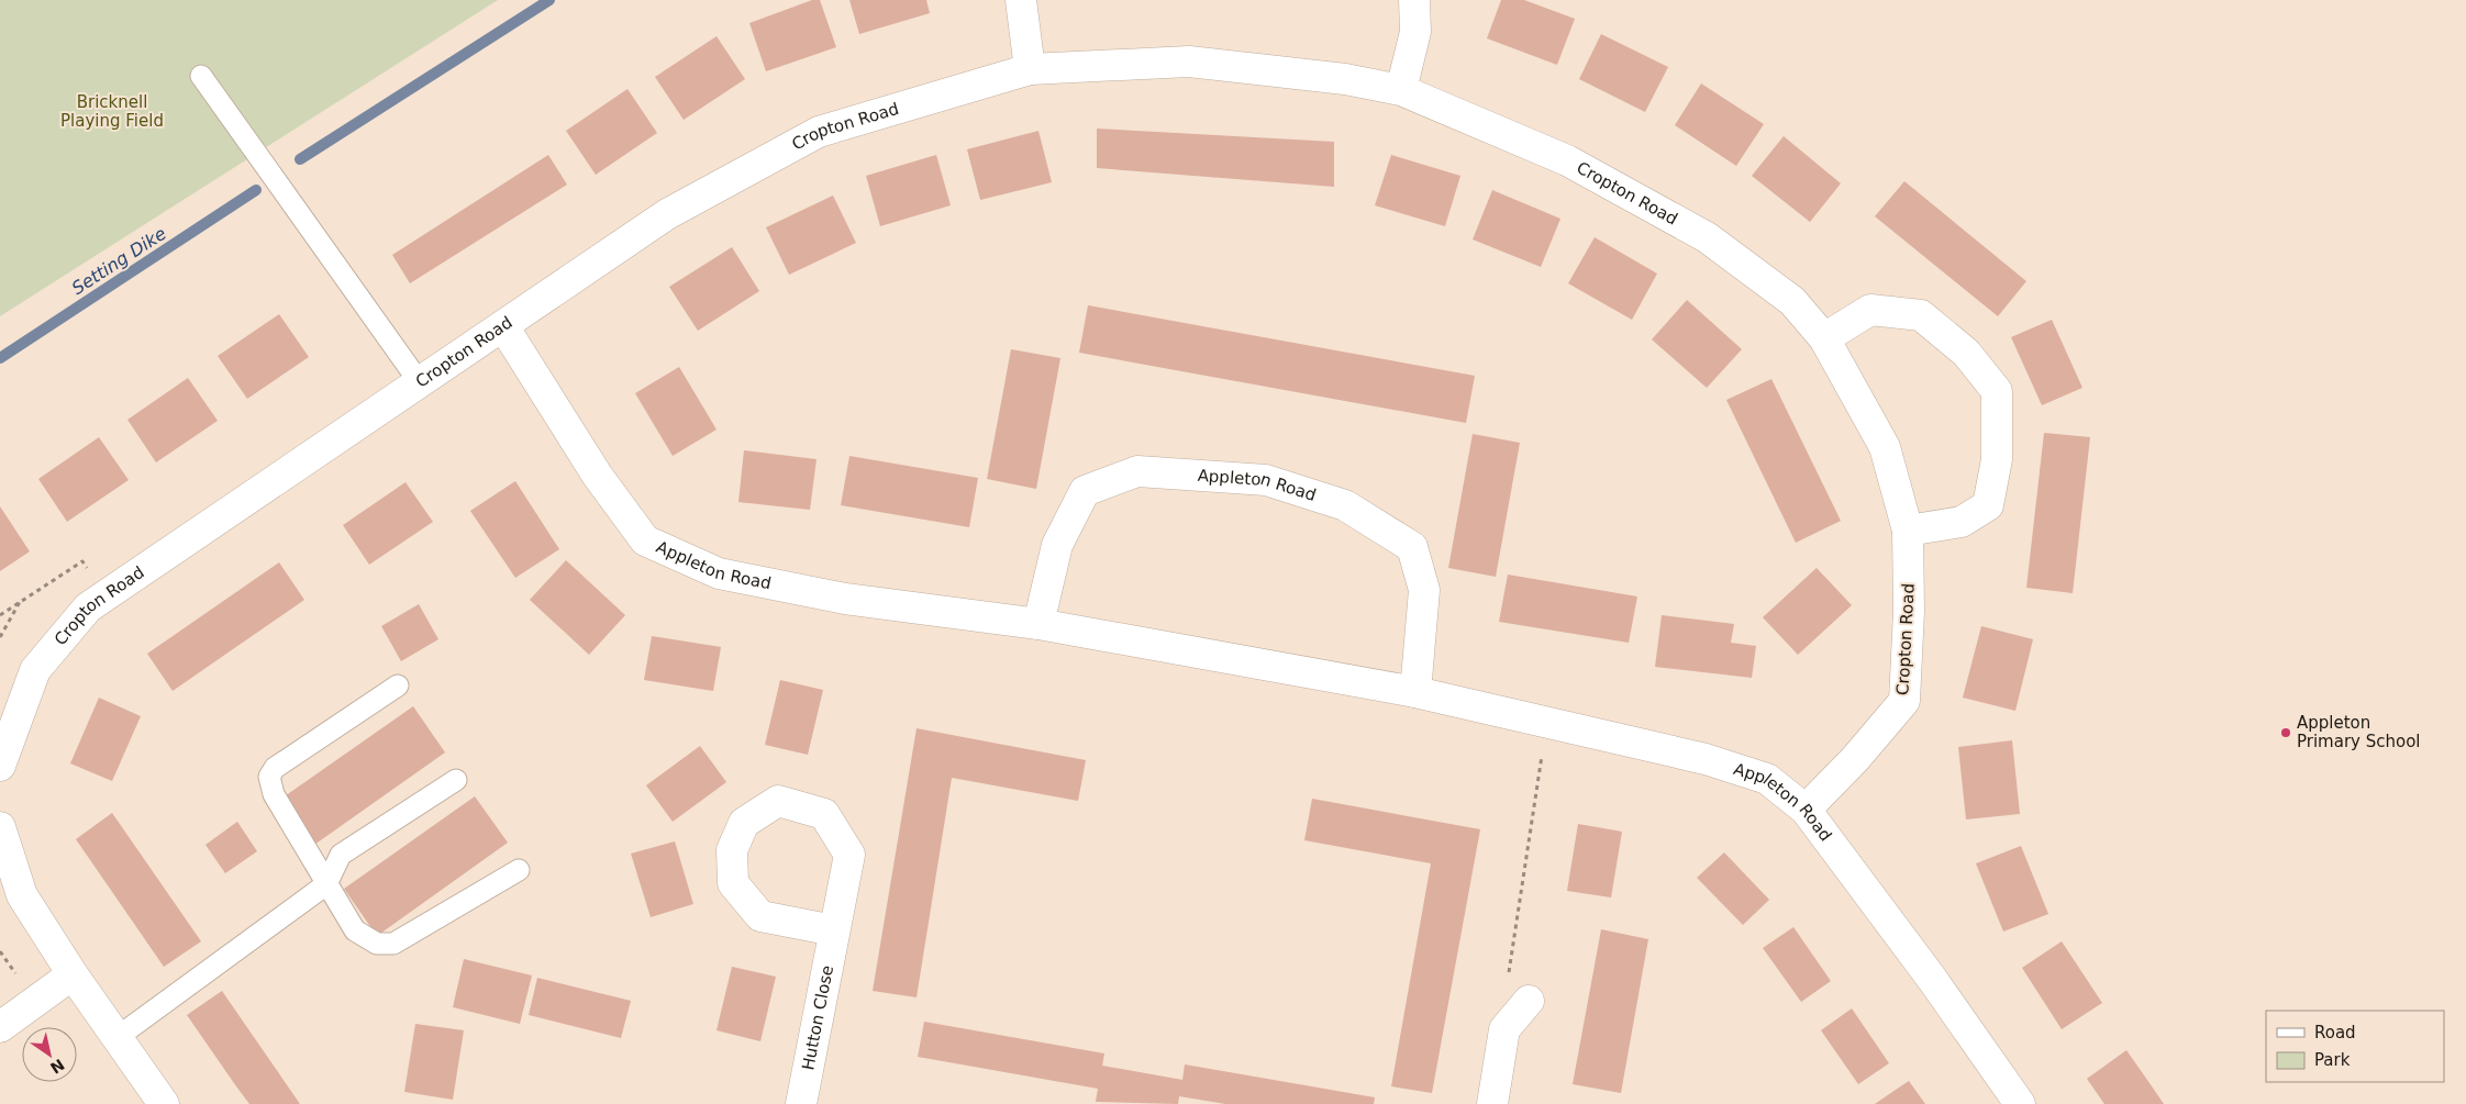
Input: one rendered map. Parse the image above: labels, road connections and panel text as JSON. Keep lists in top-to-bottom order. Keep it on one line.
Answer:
{"streets":{"street":["Cropton Road","Appleton Road","Hutton Close"]},"crossings":[["Cropton Road","Appleton Road"]],"water":["Setting Dike"],"parks":["Bricknell Playing Field"],"places":["Appleton Primary School"],"legend":["Road","Park"],"north":"bottom right"}
